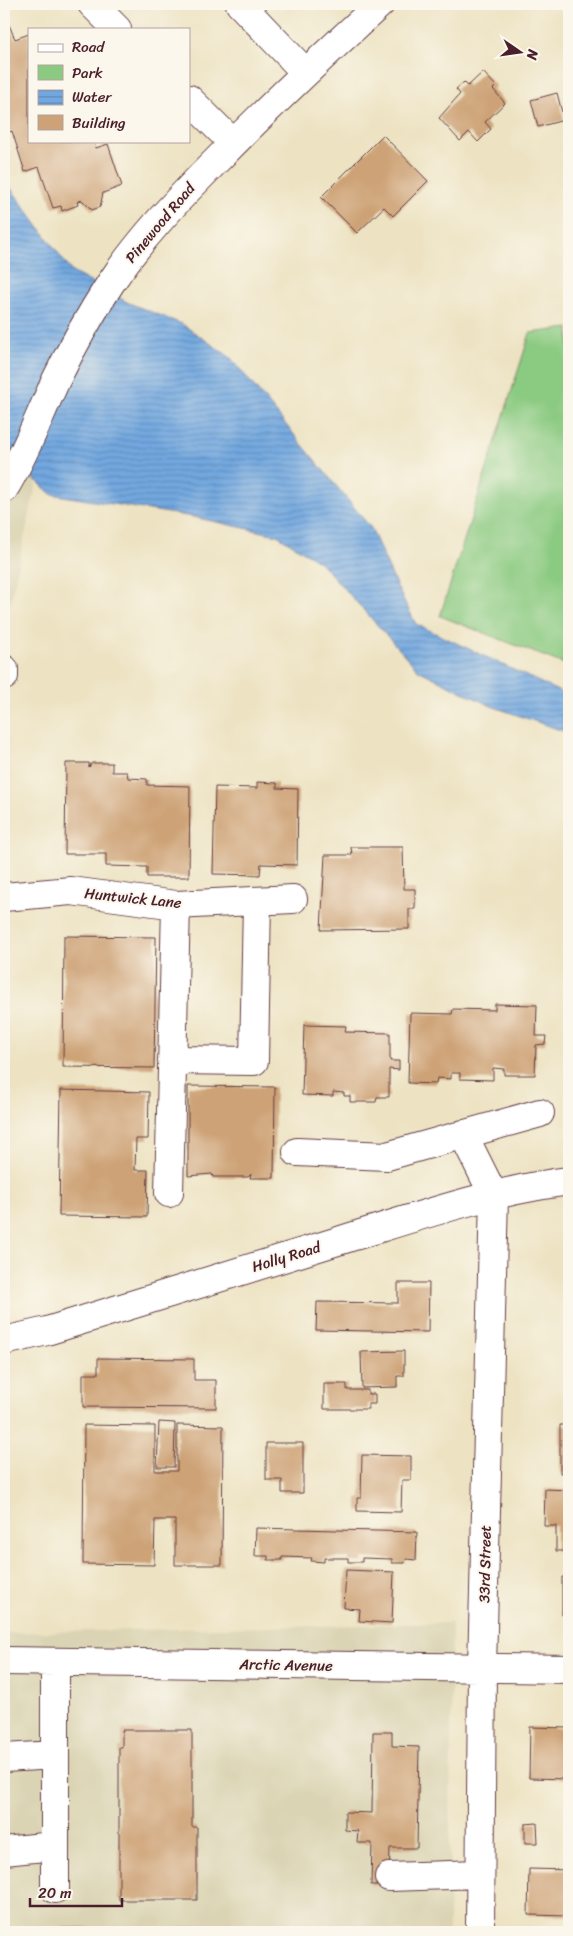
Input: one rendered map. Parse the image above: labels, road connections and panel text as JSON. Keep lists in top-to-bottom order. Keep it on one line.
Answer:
{"streets":{"street":["Pinewood Road","Huntwick Lane","Holly Road","33rd Street","Arctic Avenue"]},"crossings":[["Holly Road","33rd Street"],["33rd Street","Arctic Avenue"]],"legend":["Road","Park","Water","Building"],"scale_bar":"20 m","north":"right"}
